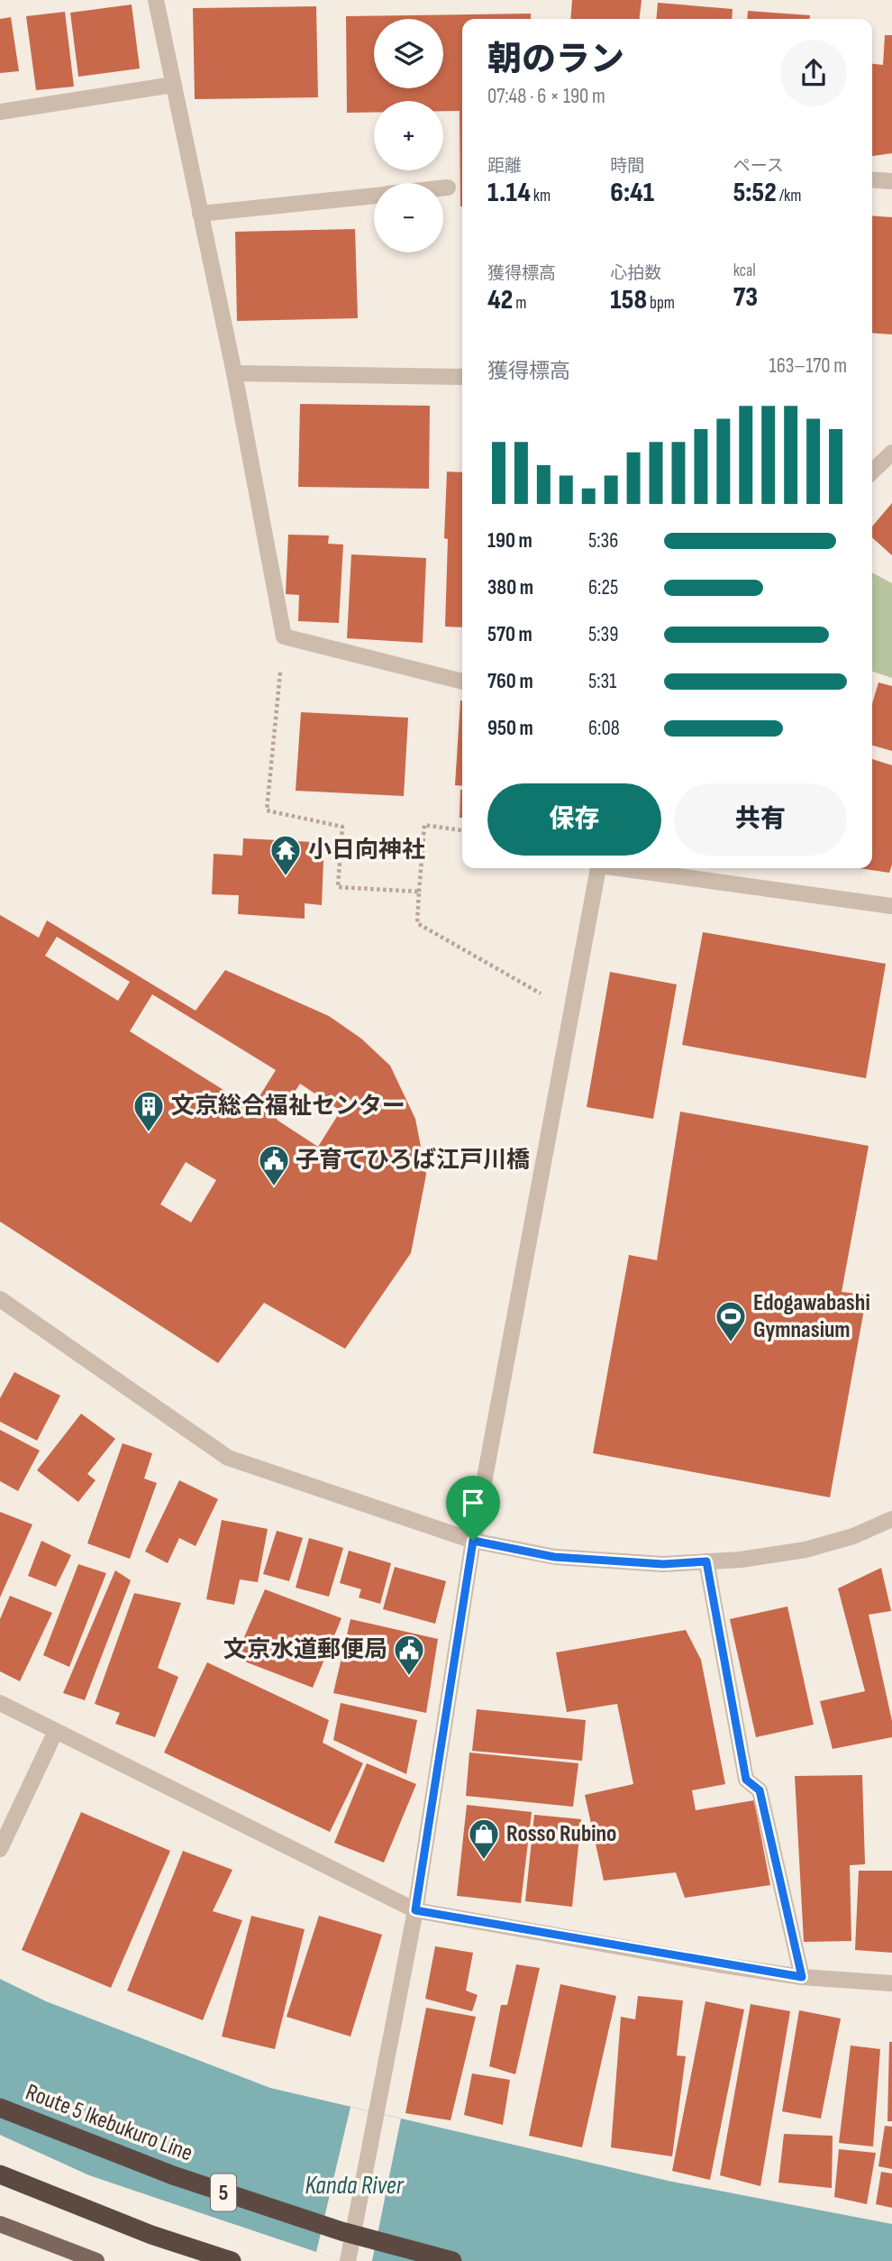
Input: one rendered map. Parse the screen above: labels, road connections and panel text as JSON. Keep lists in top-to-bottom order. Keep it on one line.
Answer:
{"streets":{"highway":["Route 5 Ikebukuro Line","5"]},"water":["Kanda River"],"places":{"temple":["小日向神社"],"building":["文京総合福祉センター"],"public building":["子育てひろば江戸川橋","文京水道郵便局"],"sports":["Edogawabashi Gymnasium"],"shop":["Rosso Rubino"]},"page":{"map_buttons":["+","−"],"heading":["朝のラン","07:48 · 6 × 190 m"],"stats":[["距離","1.14 km"],["時間","6:41"],["ペース","5:52 /km"],["獲得標高","42 m"],["心拍数","158 bpm"],["kcal","73"]],"chart":["獲得標高","163–170 m"],"list":[{"name":"190 m","note":"5:36"},{"name":"380 m","note":"6:25"},{"name":"570 m","note":"5:39"},{"name":"760 m","note":"5:31"},{"name":"950 m","note":"6:08"}],"buttons":["保存","共有"]}}
